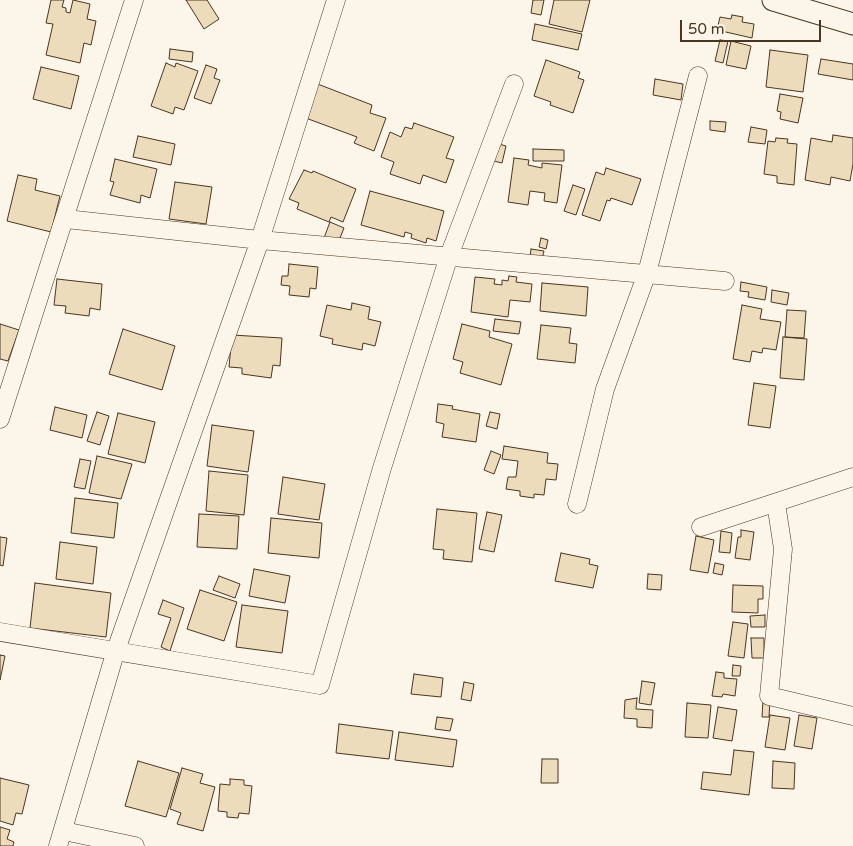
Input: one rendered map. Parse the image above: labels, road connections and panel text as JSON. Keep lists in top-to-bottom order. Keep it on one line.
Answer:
{"scale_bar":"50 m"}
